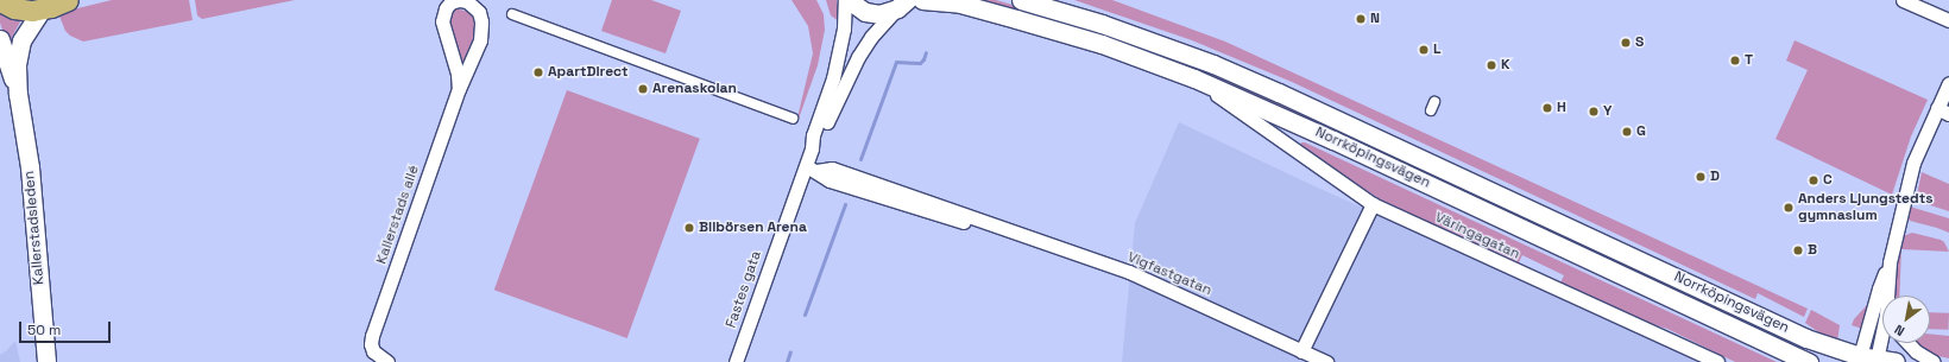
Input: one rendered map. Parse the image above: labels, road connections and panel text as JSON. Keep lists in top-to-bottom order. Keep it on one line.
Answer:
{"streets":{"main road":["Norrköpingsvägen","Kallerstadsleden"],"street":["Kallerstads allé","Väringagatan","Vigfastgatan","Fastes gata"]},"crossings":[["Norrköpingsvägen","Väringagatan"],["Vigfastgatan","Fastes gata"]],"places":["N","S","L","T","K","ApartDirect","Arenaskolan","H","Y","G","D","C","Anders Ljungstedts gymnasium","Bilbörsen Arena","B"],"scale_bar":"50 m","north":"bottom left"}
